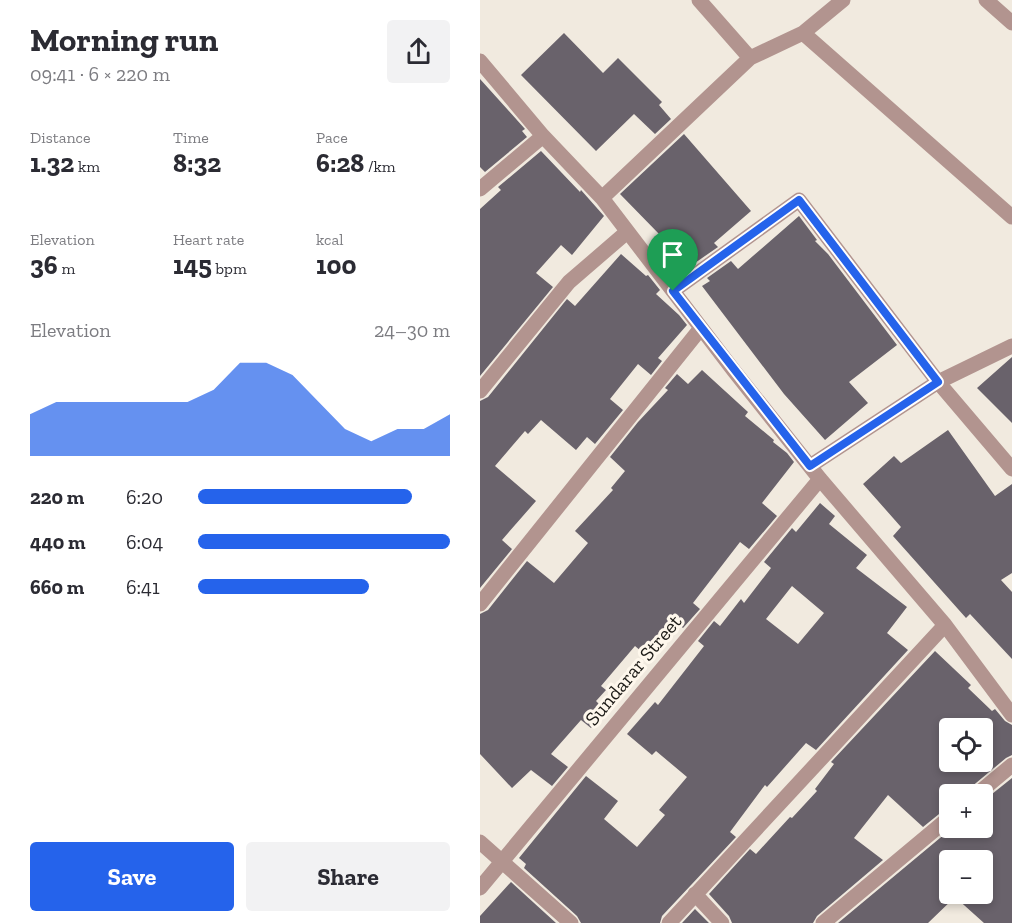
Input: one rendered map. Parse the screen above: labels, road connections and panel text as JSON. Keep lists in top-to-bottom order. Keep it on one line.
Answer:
{"streets":{"street":["Sundarar Street"]},"page":{"heading":["Morning run","09:41 · 6 × 220 m"],"stats":[["Distance","1.32 km"],["Time","8:32"],["Pace","6:28 /km"],["Elevation","36 m"],["Heart rate","145 bpm"],["kcal","100"]],"chart":["Elevation","24–30 m"],"list":[{"name":"220 m","note":"6:20"},{"name":"440 m","note":"6:04"},{"name":"660 m","note":"6:41"}],"map_buttons":["+","−"],"buttons":["Save","Share"]}}
